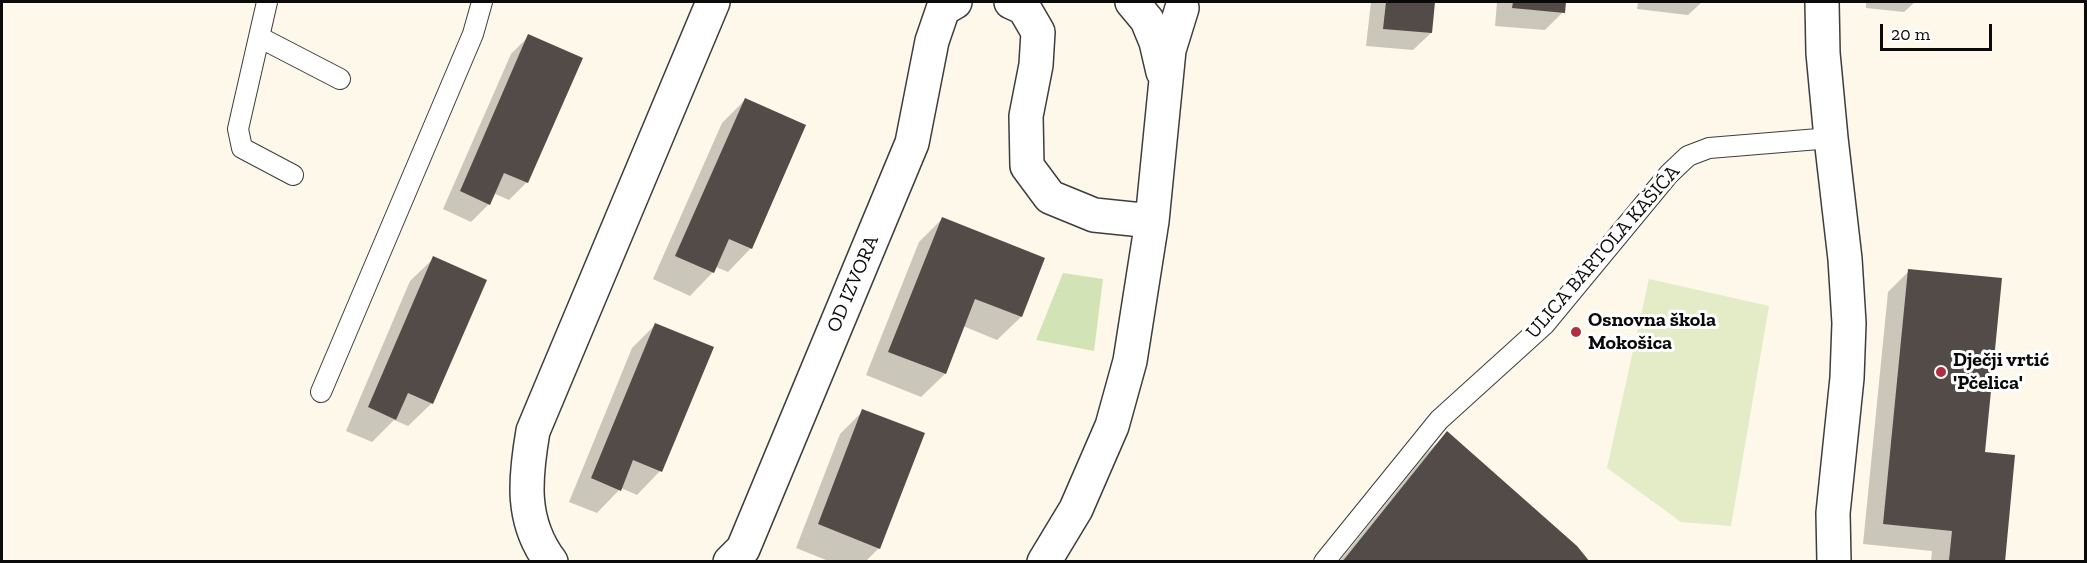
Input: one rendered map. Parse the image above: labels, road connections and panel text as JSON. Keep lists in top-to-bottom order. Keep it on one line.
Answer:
{"streets":{"street":["OD IZVORA"],"lane":["ULICA BARTOLA KAŠIĆA"]},"places":["Osnovna škola Mokošica","Dječji vrtić 'Pčelica'"],"scale_bar":"20 m"}
